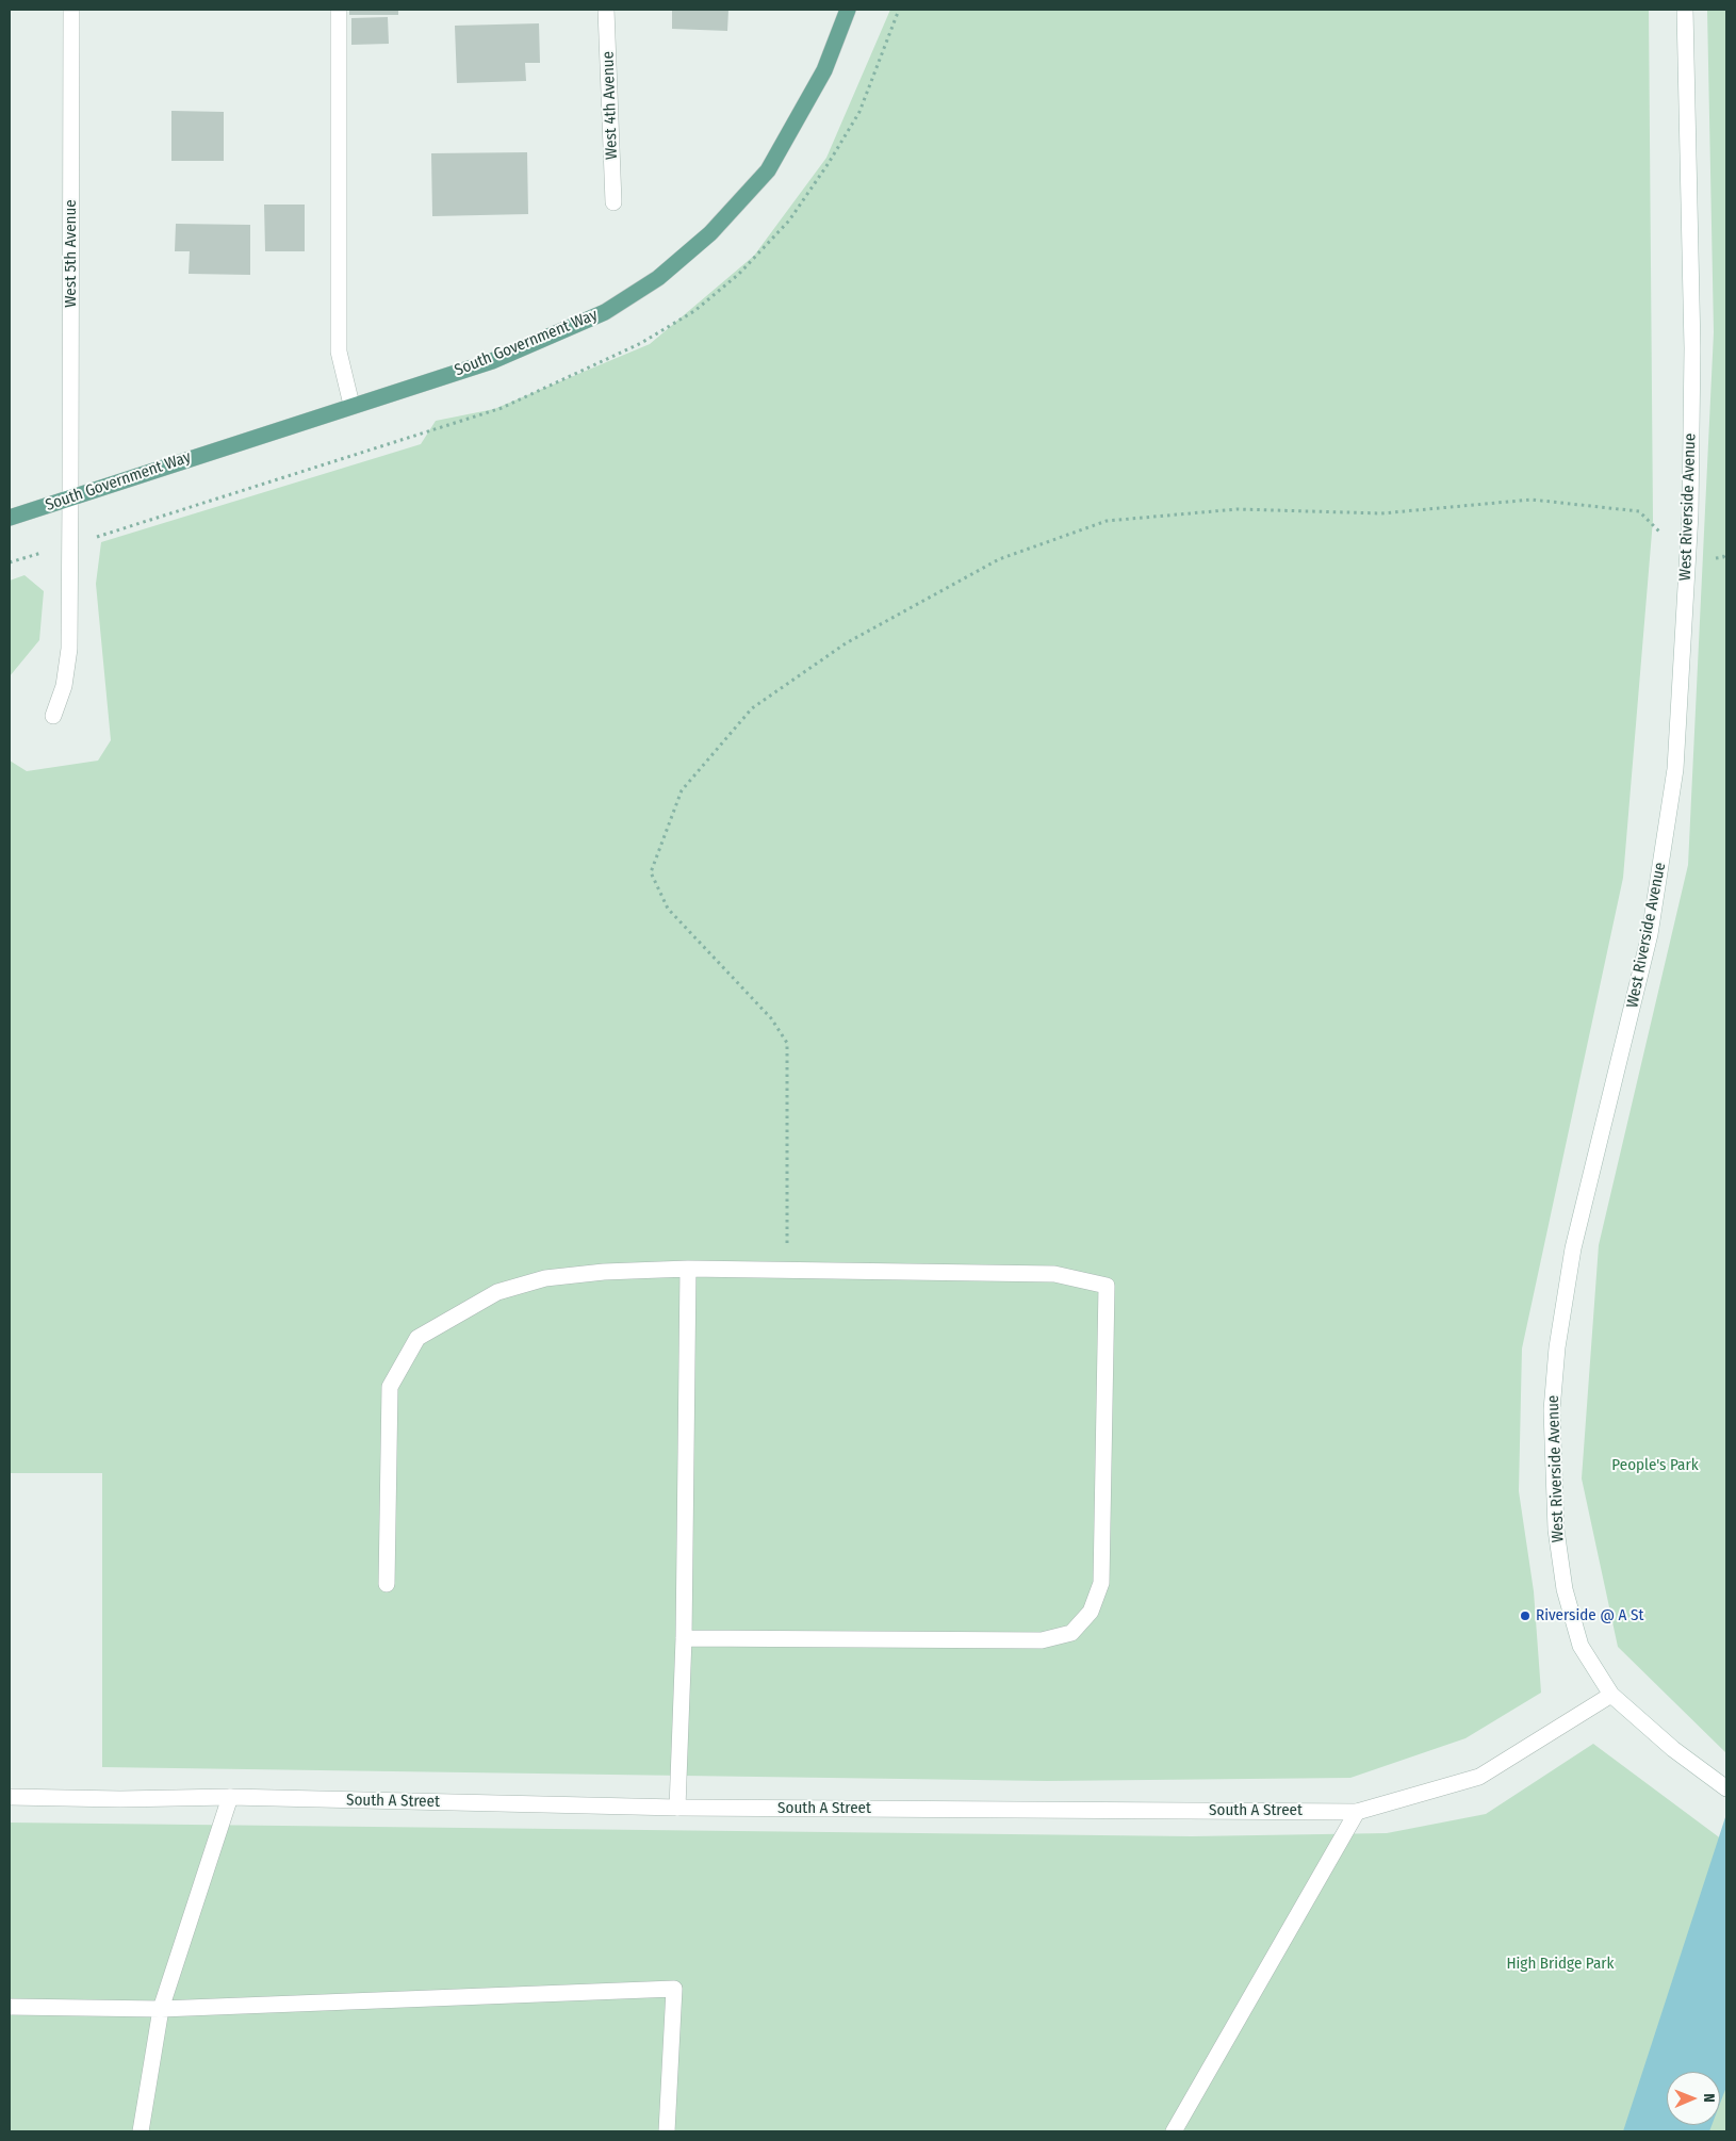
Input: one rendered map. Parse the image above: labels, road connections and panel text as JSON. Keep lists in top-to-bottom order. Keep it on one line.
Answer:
{"streets":{"main road":["South Government Way"],"street":["West 4th Avenue","West 5th Avenue","West Riverside Avenue","South A Street"]},"crossings":[["West 5th Avenue","South Government Way"],["West Riverside Avenue","South A Street"]],"parks":["People's Park","High Bridge Park"],"places":["Riverside @ A St"],"north":"right"}
